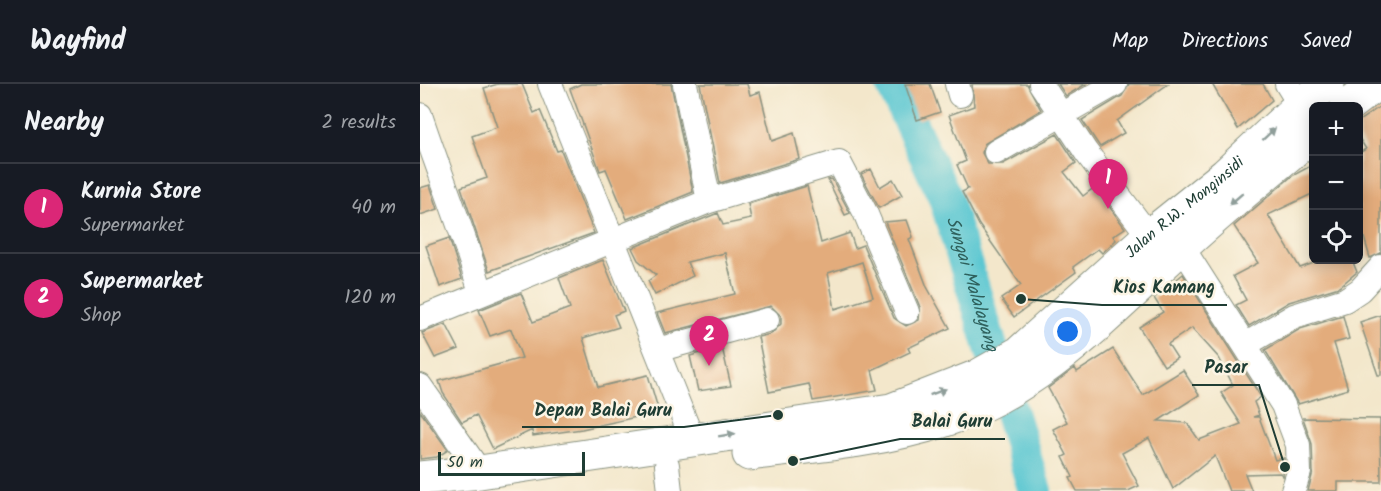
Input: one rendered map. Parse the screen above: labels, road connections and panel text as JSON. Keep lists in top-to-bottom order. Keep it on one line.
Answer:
{"streets":{"highway":["Jalan R.W. Monginsidi"]},"water":["Sungai Malalayang"],"places":["Kios Kamang","Depan Balai Guru","Balai Guru","Pasar"],"scale_bar":"50 m","page":{"header":"Wayfind","nav":["Map","Directions","Saved"],"heading":["Nearby","2 results"],"map_buttons":["+","−"],"pins":["1","2"],"list":[{"mark":"1","name":"Kurnia Store","note":"Supermarket","value":"40 m"},{"mark":"2","name":"Supermarket","note":"Shop","value":"120 m"}],"scale":"50 m"}}
